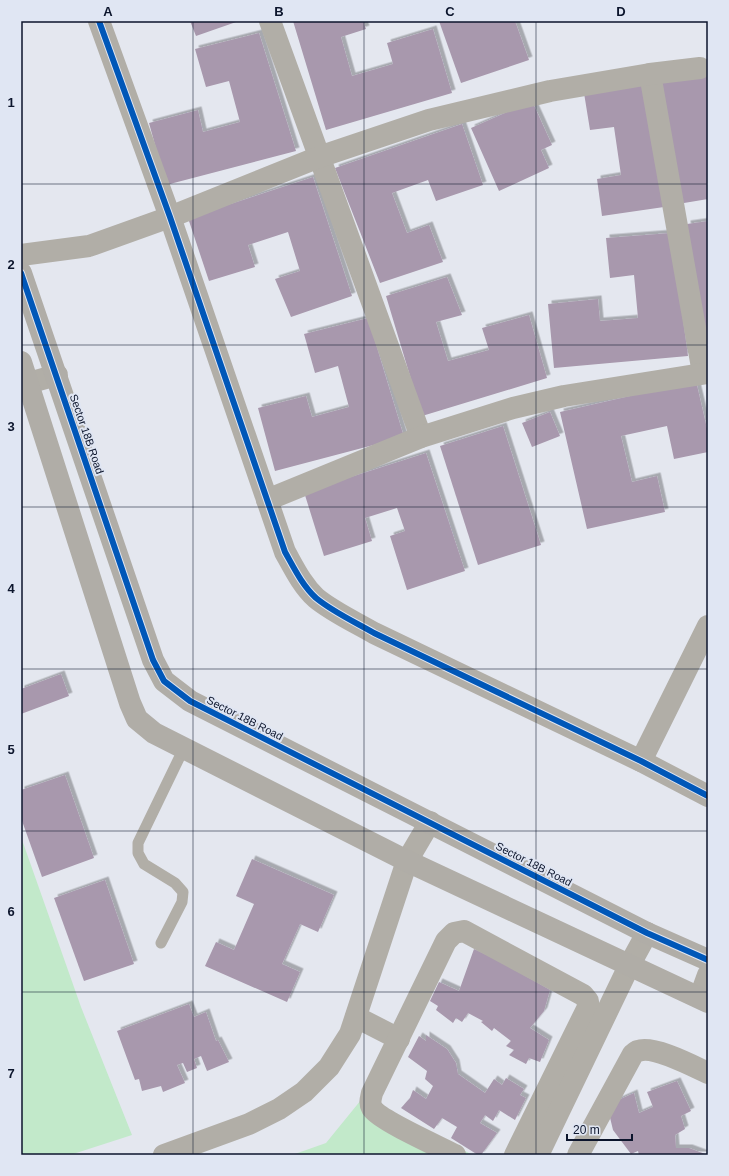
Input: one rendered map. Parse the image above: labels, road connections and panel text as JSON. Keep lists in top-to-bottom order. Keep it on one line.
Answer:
{"streets":{"street":["Sector 18B Road"]},"scale_bar":"20 m","grid":{"columns":["A","B","C","D"],"rows":["1","2","3","4","5","6","7"]}}
